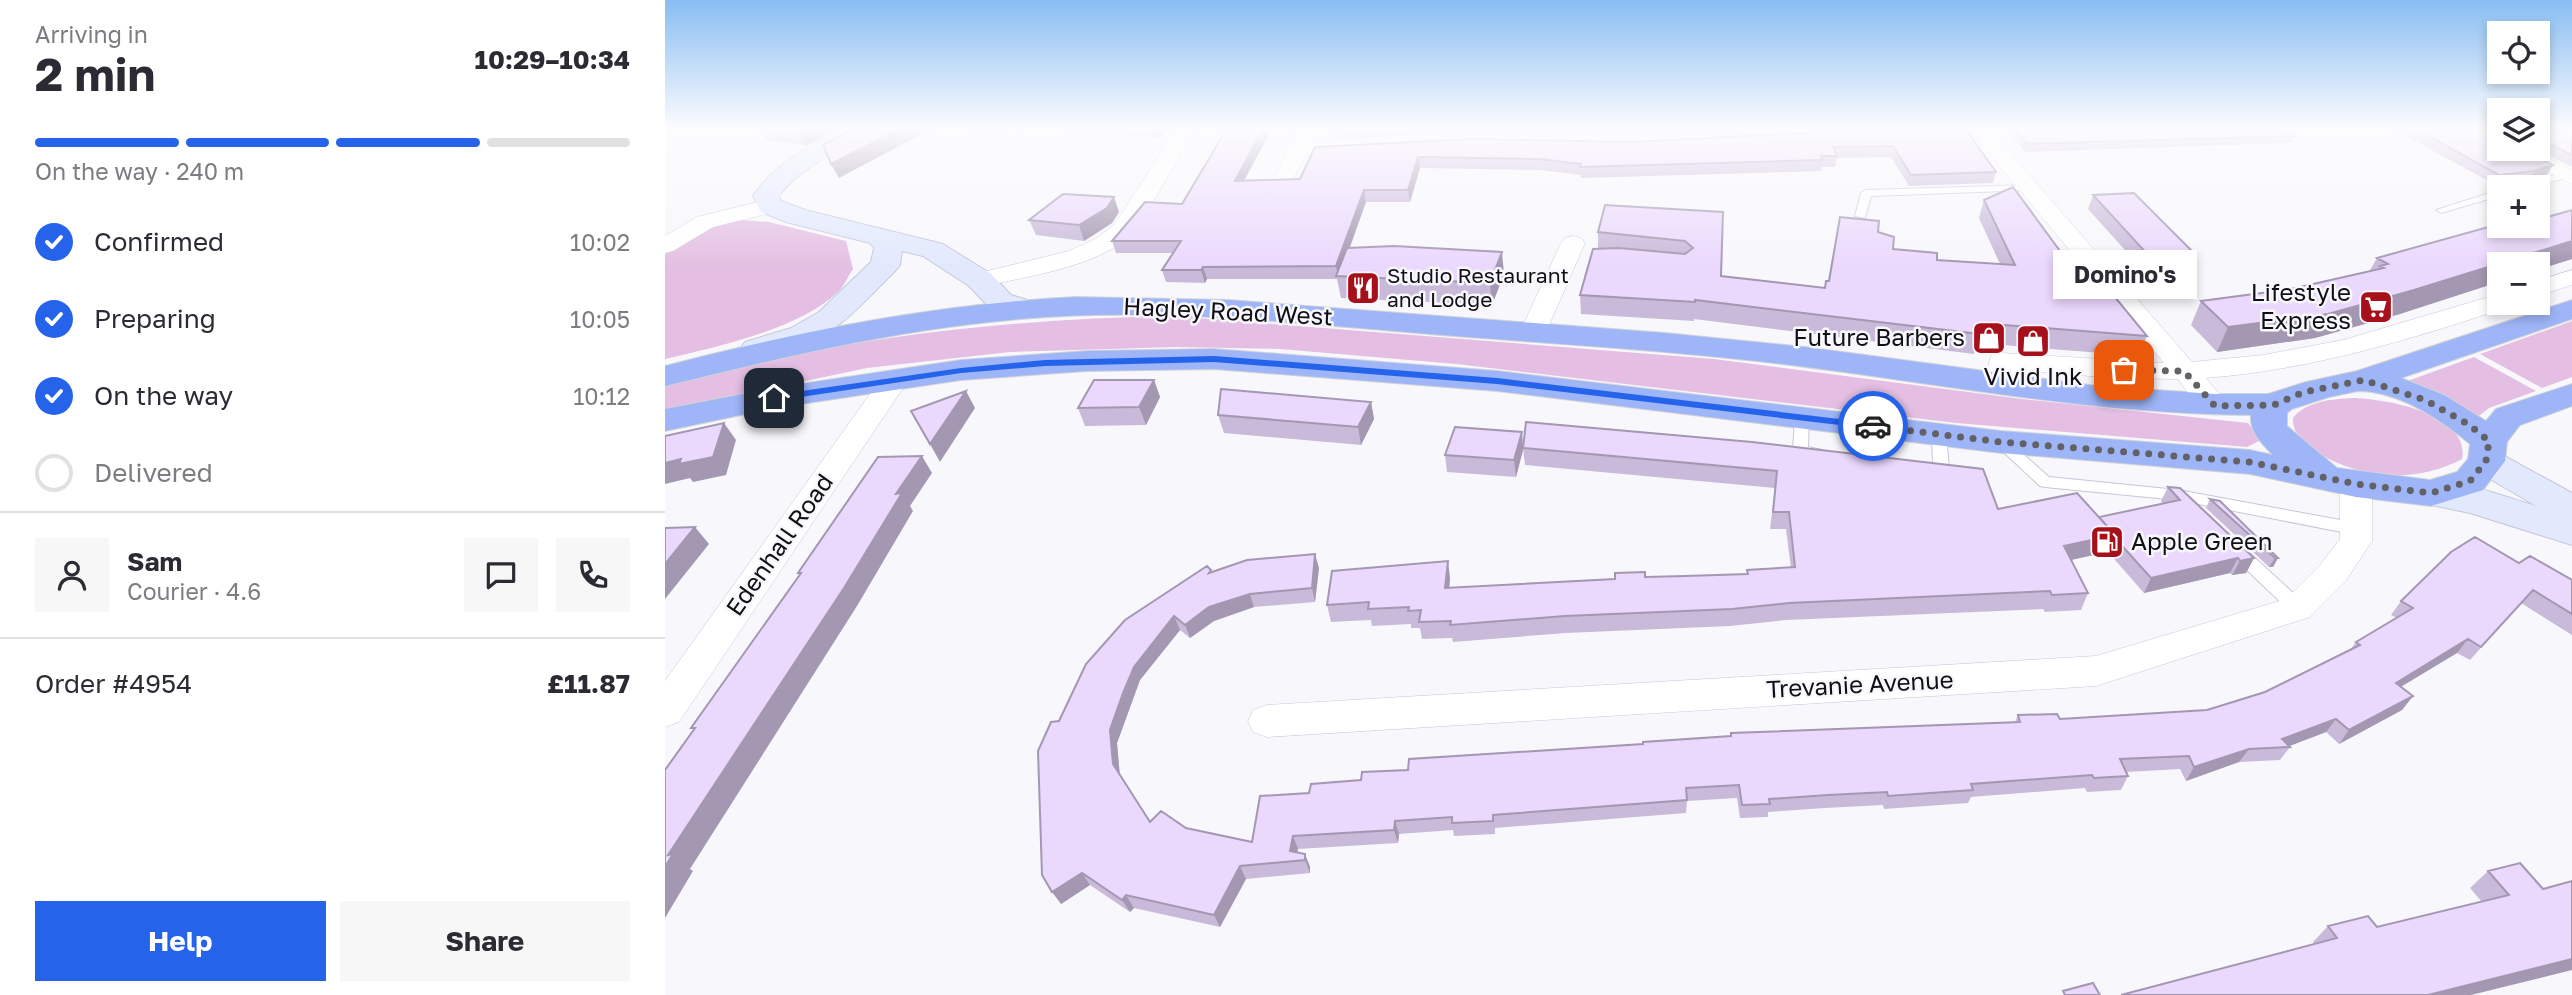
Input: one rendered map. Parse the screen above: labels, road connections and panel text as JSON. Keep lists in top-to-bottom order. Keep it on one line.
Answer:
{"streets":{"highway":["Hagley Road West"],"street":["Edenhall Road","Trevanie Avenue"]},"crossings":[["Hagley Road West","Edenhall Road"],["Hagley Road West","Trevanie Avenue"]],"places":{"restaurant":["Studio Restaurant and Lodge"],"supermarket":["Lifestyle Express"],"shop":["Future Barbers","Vivid Ink"],"other":["Domino's"],"fuel station":["Apple Green"]},"page":{"heading":["2 min","Arriving in","10:29–10:34"],"panel":["Sam","Courier · 4.6","Order #4954","£11.87"],"map_buttons":["+","−"],"bar":"On the way · 240 m","list":[["Confirmed","10:02"],["Preparing","10:05"],["On the way","10:12"],"Delivered"],"bubble":"Domino's","buttons":["Help","Share"]}}
